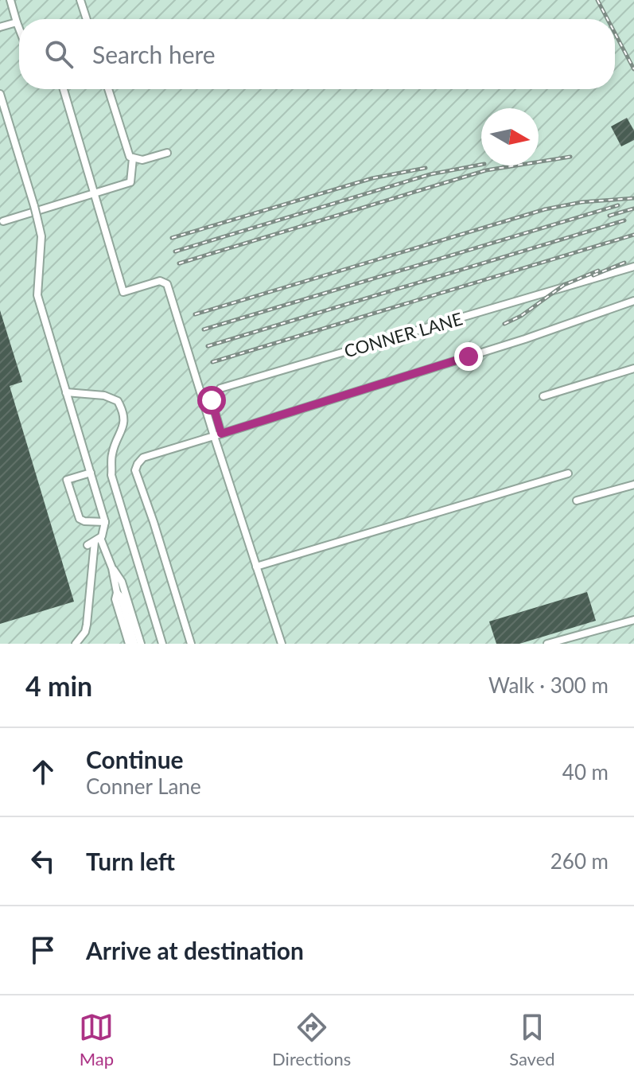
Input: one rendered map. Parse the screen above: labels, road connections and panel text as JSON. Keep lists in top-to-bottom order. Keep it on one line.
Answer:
{"streets":{"street":["CONNER LANE"]},"north":"right","page":{"search":"Search here","heading":["4 min","Walk · 300 m"],"list":[["Continue","Conner Lane","40 m"],["Turn left","260 m"],"Arrive at destination"],"nav":["Map","Directions","Saved"]}}
